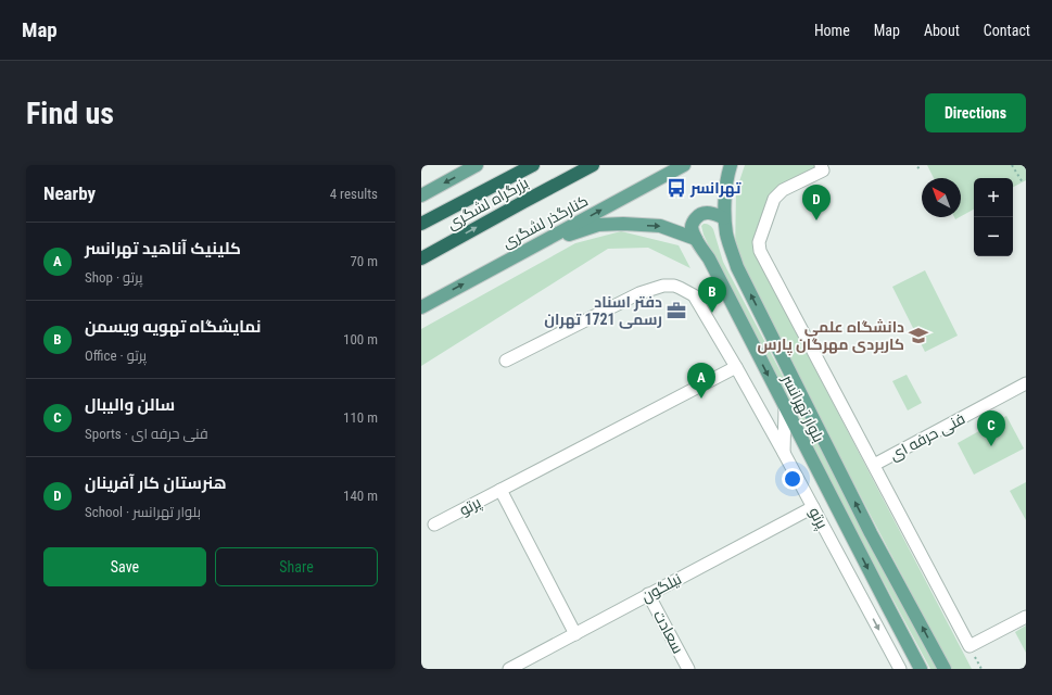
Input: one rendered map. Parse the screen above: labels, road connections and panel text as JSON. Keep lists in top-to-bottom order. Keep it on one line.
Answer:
{"streets":{"highway":["بزرگراه لشگری"],"main road":["کنارگذر لشگری","بلوار تهرانسر"],"street":["فنی حرفه ای","پرتو","نیلگون","سعادت"]},"crossings":[["پرتو","نیلگون"],["نیلگون","سعادت"]],"one_way":["کنارگذر لشگری"],"places":{"bus stop":["تهرانسر"],"office":["دفتر اسناد رسمی 1721 تهران"],"school or university":["دانشگاه علمی کاربردی مهرگان پارس"]},"north":"top left","page":{"header":"Map","nav":["Home","Map","About","Contact"],"buttons":["Directions",["Save","Share"]],"title":"Find us","heading":["Nearby","4 results"],"map_buttons":["+","−"],"pins":["D","B","A","C"],"list":[{"mark":"A","name":"کلینیک آناهید تهرانسر","note":"Shop · پرتو","value":"70 m"},{"mark":"B","name":"نمایشگاه تهویه ویسمن","note":"Office · پرتو","value":"100 m"},{"mark":"C","name":"سالن والیبال","note":"Sports · فنی حرفه ای","value":"110 m"},{"mark":"D","name":"هنرستان کار آفرینان","note":"School · بلوار تهرانسر","value":"140 m"}]}}
